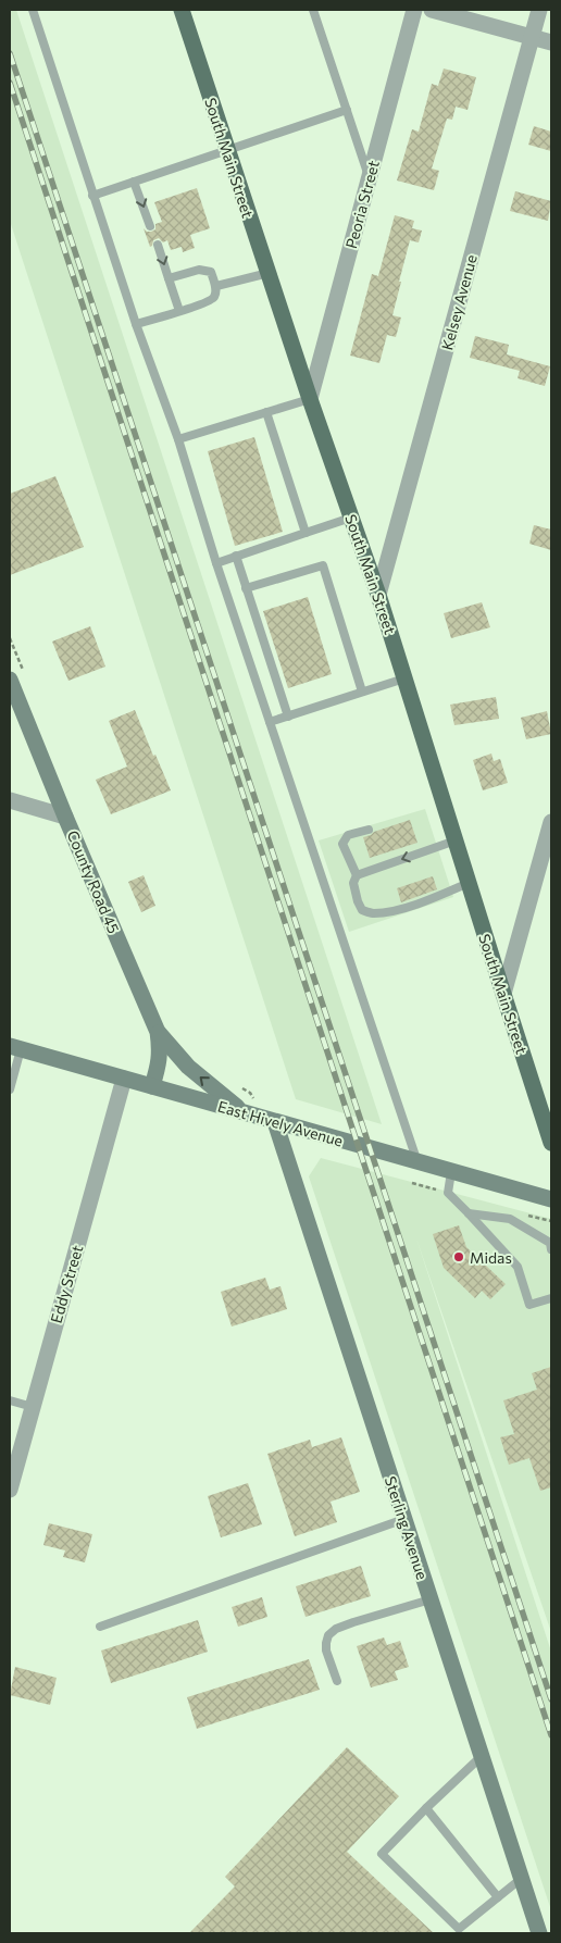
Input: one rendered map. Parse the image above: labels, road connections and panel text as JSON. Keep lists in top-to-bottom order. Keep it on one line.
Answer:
{"streets":{"main road":["South Main Street"],"street":["Peoria Street","Kelsey Avenue","County Road 45","East Hively Avenue","Eddy Street","Sterling Avenue"]},"crossings":[["South Main Street","Peoria Street"],["South Main Street","Kelsey Avenue"],["County Road 45","East Hively Avenue"],["East Hively Avenue","Eddy Street"],["East Hively Avenue","Sterling Avenue"]],"places":["Midas"]}
